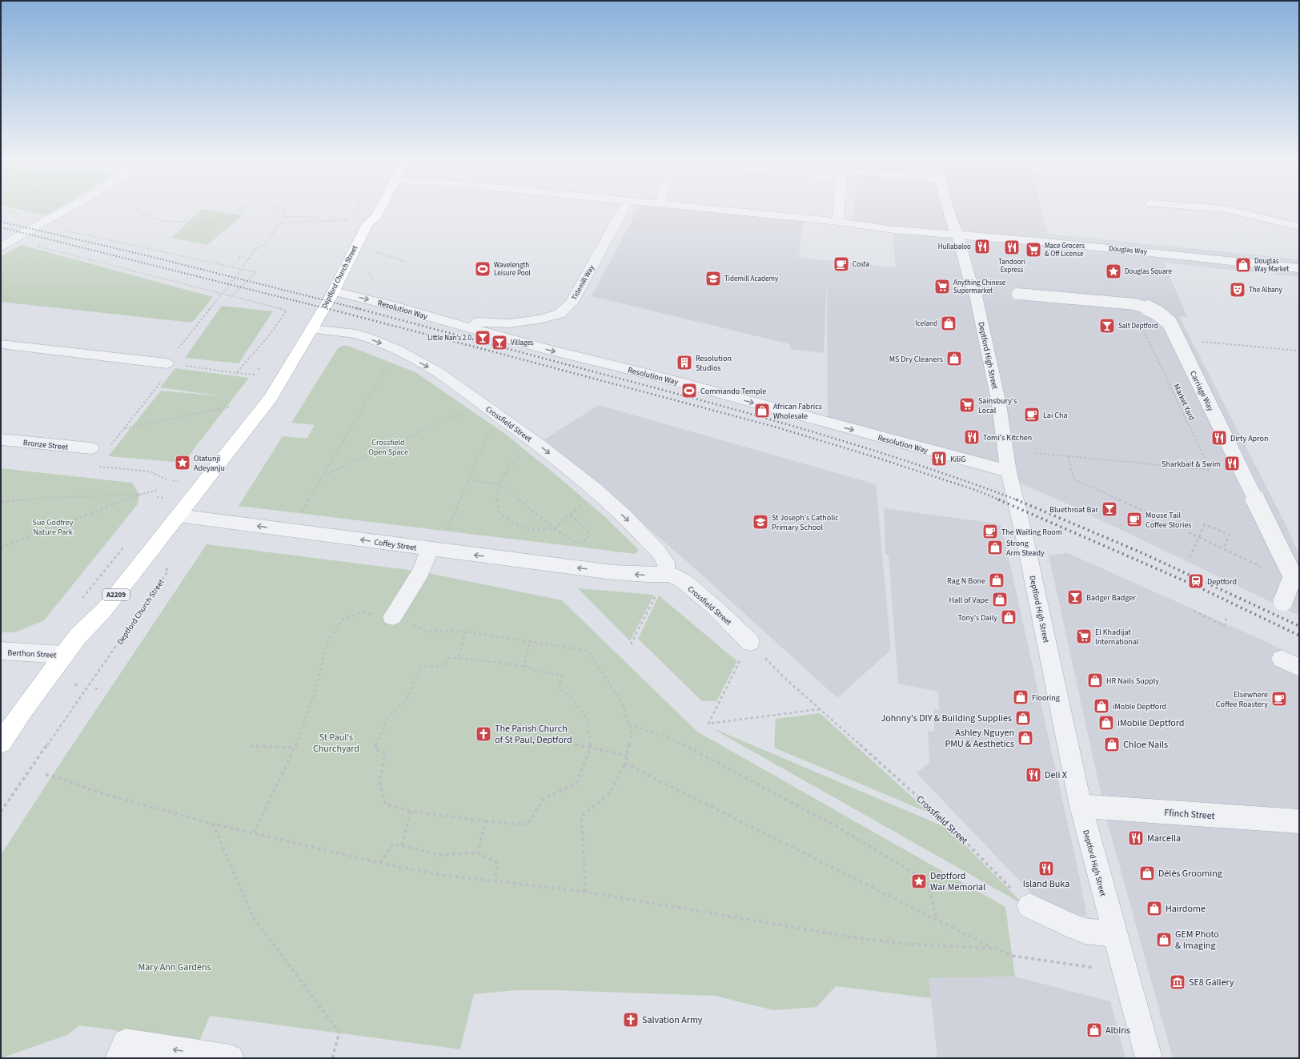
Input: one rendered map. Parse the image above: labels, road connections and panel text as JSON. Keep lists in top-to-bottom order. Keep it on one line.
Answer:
{"streets":{"main road":["Deptford Church Street","A2209"],"street":["Douglas Way","Tidemill Way","Resolution Way","Deptford High Street","Carriage Way","Crossfield Street","Bronze Street","Coffey Street","Berthon Street","Ffinch Street"],"path":["Market Yard"]},"crossings":[["Douglas Way","Deptford High Street"],["Deptford Church Street","Resolution Way"],["Deptford Church Street","Crossfield Street"],["Deptford Church Street","Coffey Street"],["Deptford Church Street","A2209"],["Tidemill Way","Resolution Way"],["Resolution Way","Deptford High Street"],["Deptford High Street","Ffinch Street"],["Crossfield Street","Coffey Street"],["A2209","Berthon Street"]],"one_way":["Resolution Way","Coffey Street"],"parks":["Crossfield Open Space","Sue Godfrey Nature Park","St Paul's Churchyard","Mary Ann Gardens"],"places":{"restaurant":["Hullabaloo","Tandoori Express","Tomi's Kitchen","Dirty Apron","KiliG","Sharkbait & Swim","Deli X","Marcella","Island Buka"],"supermarket":["Mace Grocers & Off License","Anything Chinese Supermarket","Sainsbury's Local","El Khadijat International"],"cafe":["Costa","Lai Cha","Mouse Tail Coffee Stories","The Waiting Room","Elsewhere Coffee Roastery"],"shop":["Douglas Way Market","Iceland","MS Dry Cleaners","African Fabrics Wholesale","Strong Arm Steady","Rag N Bone","Hall of Vape","Tony's Daily","HR Nails Supply","Flooring","iMoble Deptford","Johnny's DIY & Building Supplies","iMobile Deptford","Ashley Nguyen PMU & Aesthetics","Chloe Nails","Dėlės Grooming","Hairdome","GEM Photo & Imaging","Albins"],"sports":["Wavelength Leisure Pool","Commando Temple"],"place":["Douglas Square","Olatunji Adeyanju","Deptford War Memorial"],"school or university":["Tidemill Academy","St Joseph's Catholic Primary School"],"theatre":["The Albany"],"bar":["Salt Deptford","Little Nan’s 2.0","Villages","Bluethroat Bar","Badger Badger"],"building":["Resolution Studios"],"station":["Deptford"],"church":["The Parish Church of St Paul, Deptford","Salvation Army"],"museum":["SE8 Gallery"]}}
